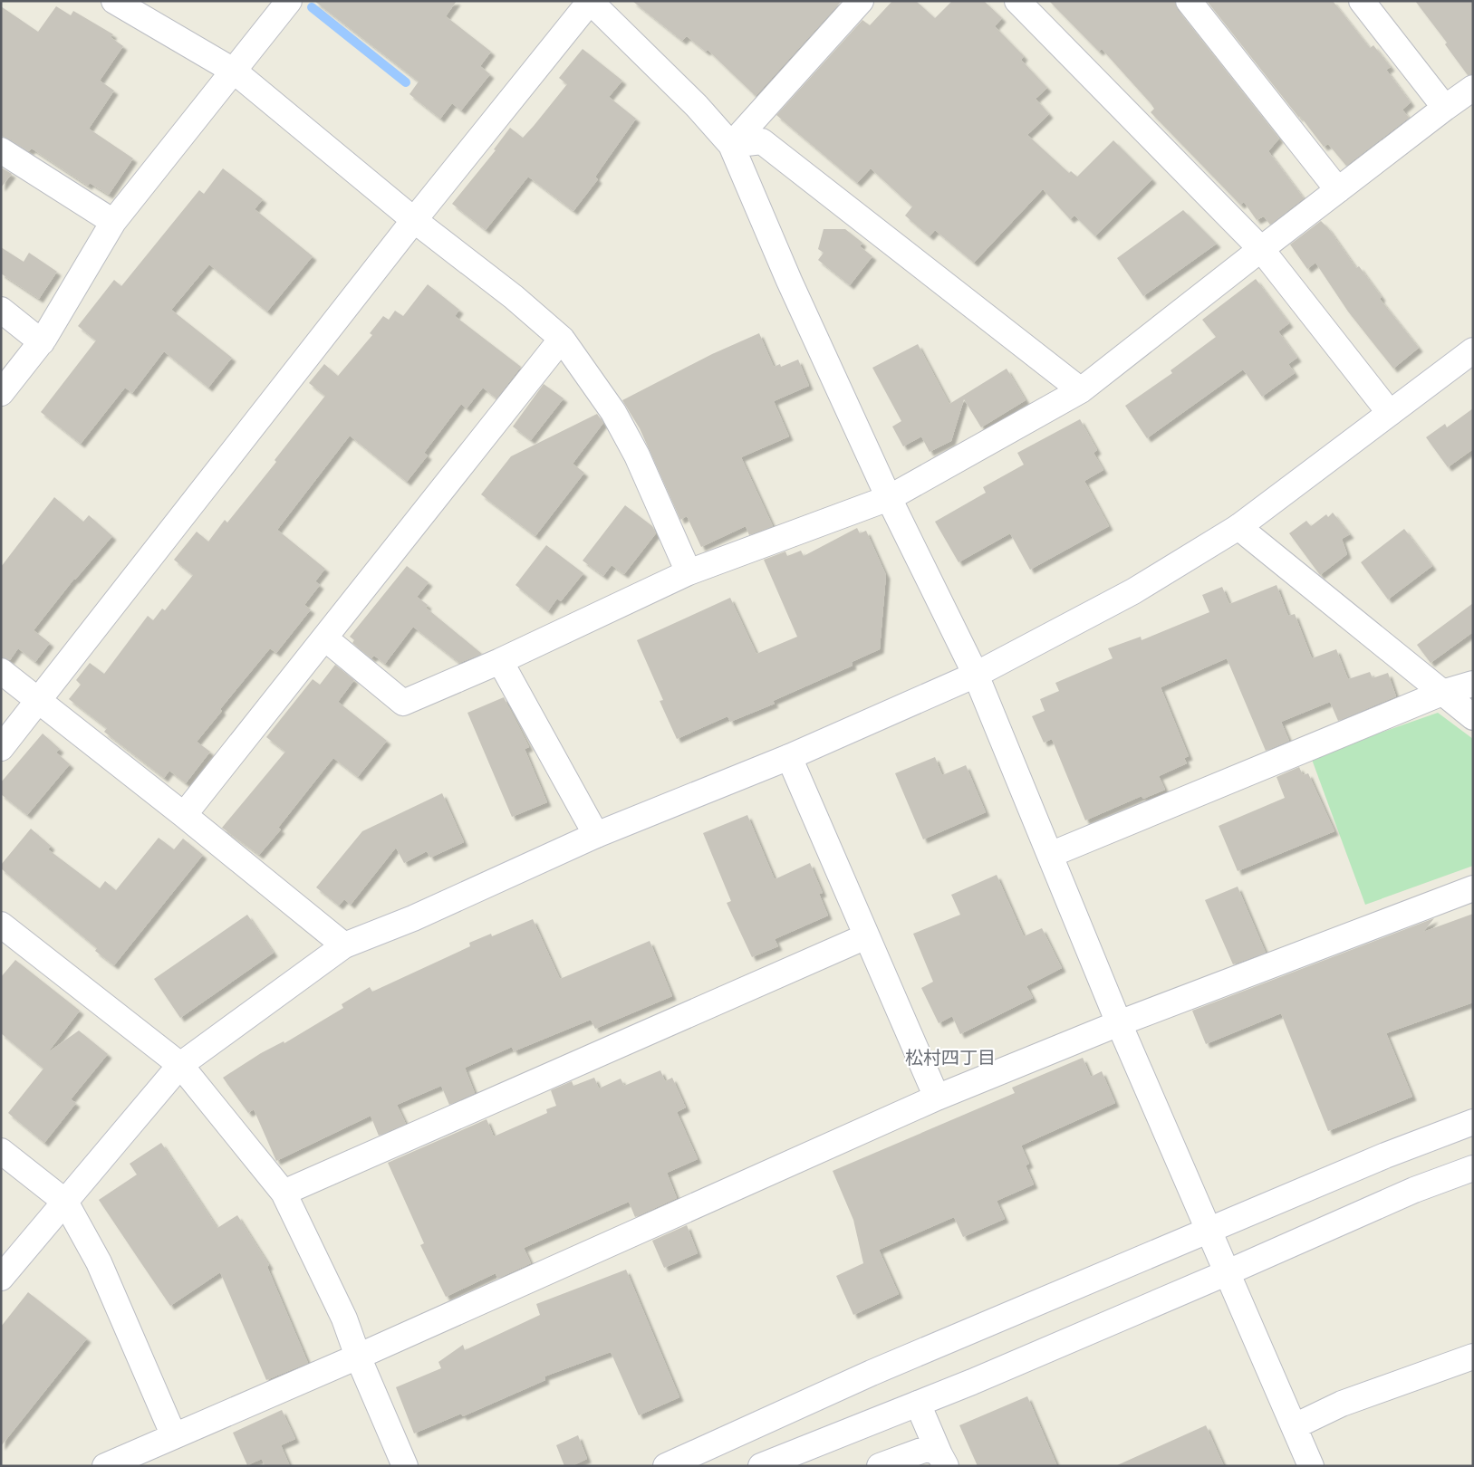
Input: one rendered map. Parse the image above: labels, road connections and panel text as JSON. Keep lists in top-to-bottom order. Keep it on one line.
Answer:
{"districts":["松村四丁目"]}
